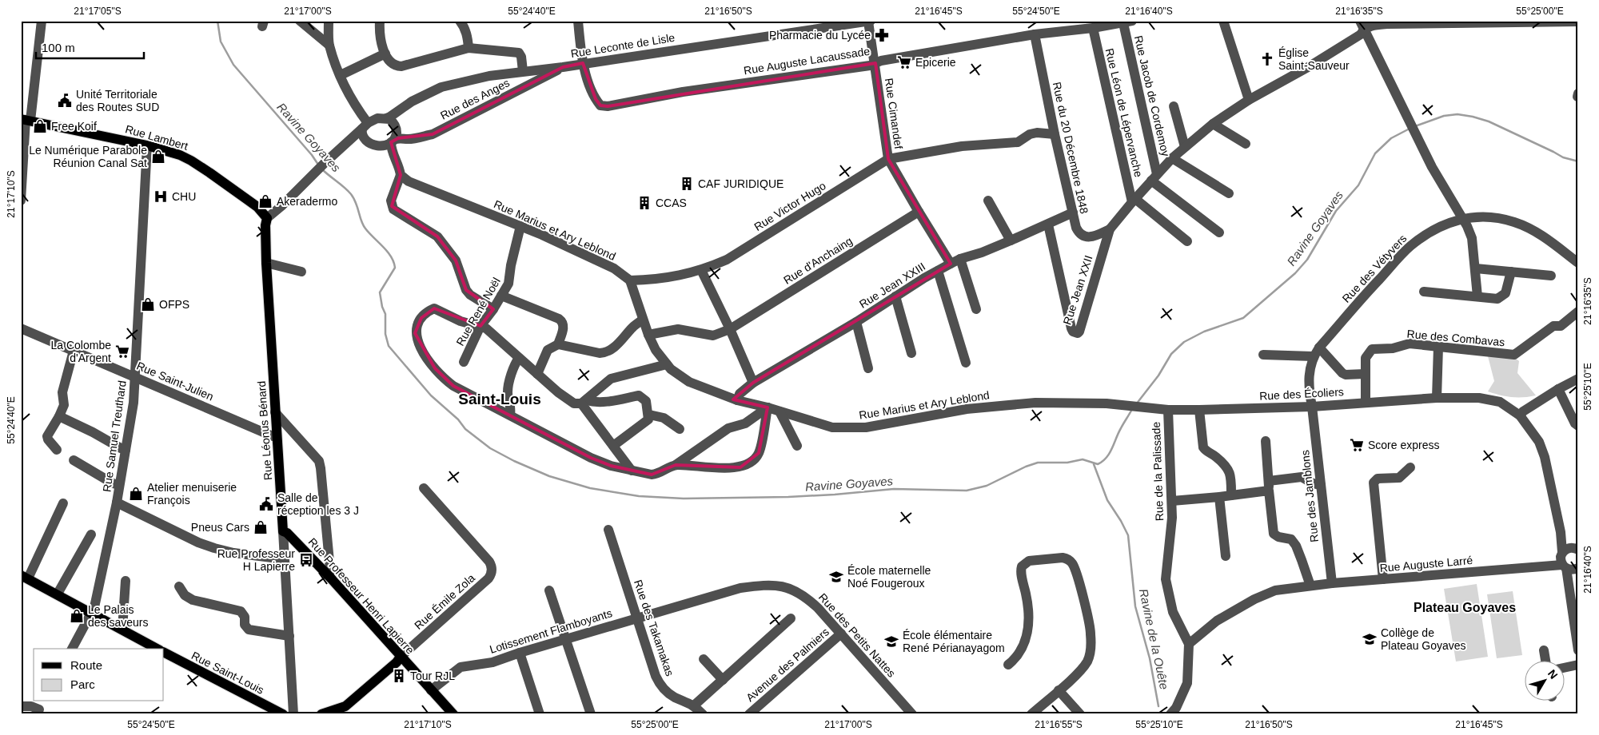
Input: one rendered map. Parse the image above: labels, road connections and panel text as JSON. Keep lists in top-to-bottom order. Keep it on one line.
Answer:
{"streets":{"main road":["Rue Lambert","Rue Léonus Bénard","Rue Professeur Henri Lapierre","Rue Saint-Louis"],"street":["Rue Leconte de Lisle","Rue Auguste Lacaussade","Rue Jacob de Cordemoy","Rue des Anges","Rue Léon de Lépervanche","Rue Cimandef","Rue du 20 Décembre 1848","Rue Victor Hugo","Rue Marius et Ary Leblond","Rue d'Anchaing","Rue des Vétyvers","Rue Jean XXIII","Rue Jean XXII","Rue René Noël","Rue des Combavas","Rue Saint-Julien","Rue des Écoliers","Rue Samuel Treuthard","Rue de la Palissade","Rue des Jamblons","Rue Auguste Larré","Rue Émile Zola","Rue des Takamakas","Lotissement Flamboyants","Rue des Petits Nattes","Avenue des Palmiers"]},"crossings":[["Rue Leconte de Lisle","Rue Auguste Lacaussade"],["Rue Leconte de Lisle","Rue des Anges"],["Rue Leconte de Lisle","Rue Cimandef"],["Rue Leconte de Lisle","Rue Marius et Ary Leblond"],["Rue Auguste Lacaussade","Rue Jacob de Cordemoy"],["Rue Auguste Lacaussade","Rue Léon de Lépervanche"],["Rue Auguste Lacaussade","Rue Cimandef"],["Rue Auguste Lacaussade","Rue du 20 Décembre 1848"],["Rue Jacob de Cordemoy","Rue Jean XXII"],["Rue des Anges","Rue Marius et Ary Leblond"],["Rue Léon de Lépervanche","Rue Jean XXII"],["Rue Cimandef","Rue Victor Hugo"],["Rue Cimandef","Rue d'Anchaing"],["Rue Cimandef","Rue Jean XXIII"],["Rue Lambert","Rue Léonus Bénard"],["Rue Lambert","Rue Samuel Treuthard"],["Rue du 20 Décembre 1848","Rue Victor Hugo"],["Rue du 20 Décembre 1848","Rue Jean XXIII"],["Rue du 20 Décembre 1848","Rue Jean XXII"],["Rue Victor Hugo","Rue Marius et Ary Leblond"],["Rue Marius et Ary Leblond","Rue d'Anchaing"],["Rue Marius et Ary Leblond","Rue Jean XXIII"],["Rue Marius et Ary Leblond","Rue René Noël"],["Rue Marius et Ary Leblond","Rue des Écoliers"],["Rue des Vétyvers","Rue des Écoliers"],["Rue des Vétyvers","Rue des Jamblons"],["Rue Jean XXIII","Rue Jean XXII"],["Rue des Combavas","Rue des Écoliers"],["Rue Saint-Julien","Rue Léonus Bénard"],["Rue Saint-Julien","Rue Samuel Treuthard"],["Rue des Écoliers","Rue de la Palissade"],["Rue des Écoliers","Rue des Jamblons"],["Rue des Écoliers","Rue Auguste Larré"],["Rue Léonus Bénard","Rue Professeur Henri Lapierre"],["Rue Samuel Treuthard","Rue Saint-Louis"],["Rue de la Palissade","Rue Auguste Larré"],["Rue des Jamblons","Rue Auguste Larré"],["Rue Professeur Henri Lapierre","Rue Émile Zola"],["Rue Professeur Henri Lapierre","Lotissement Flamboyants"],["Rue des Takamakas","Lotissement Flamboyants"],["Rue des Takamakas","Rue des Petits Nattes"],["Lotissement Flamboyants","Rue des Petits Nattes"],["Rue des Petits Nattes","Avenue des Palmiers"]],"districts":["Saint-Louis","Plateau Goyaves"],"water":["Ravine Goyaves","Ravine de la Ouête"],"places":{"pharmacy":["Pharmacie du Lycée"],"church":["Église Saint-Sauveur"],"supermarket":["Epicerie","La Colombe d'Argent","Score express"],"public building":["Unité Territoriale des Routes SUD","Salle de réception les 3 J"],"shop":["Free Koif","Le Numérique Parabole Réunion Canal Sat","Akeradermo","OFPS","Atelier menuiserie François","Pneus Cars","Le Palais des saveurs"],"building":["CAF JURIDIQUE","CCAS","Tour RJL"],"hospital":["CHU"],"bus stop":["Rue Professeur H Lapierre"],"school or university":["École maternelle Noé Fougeroux","Collège de Plateau Goyaves","École élémentaire René Périanayagom"]},"legend":["Route","Parc"],"scale_bar":"100 m","north":"top right","coordinates":["21°17'05\"S","21°17'00\"S","55°24'40\"E","21°16'50\"S","21°16'45\"S","55°24'50\"E","21°16'40\"S","21°16'35\"S","55°25'00\"E","21°17'10\"S","55°25'10\"E","21°16'55\"S"]}
